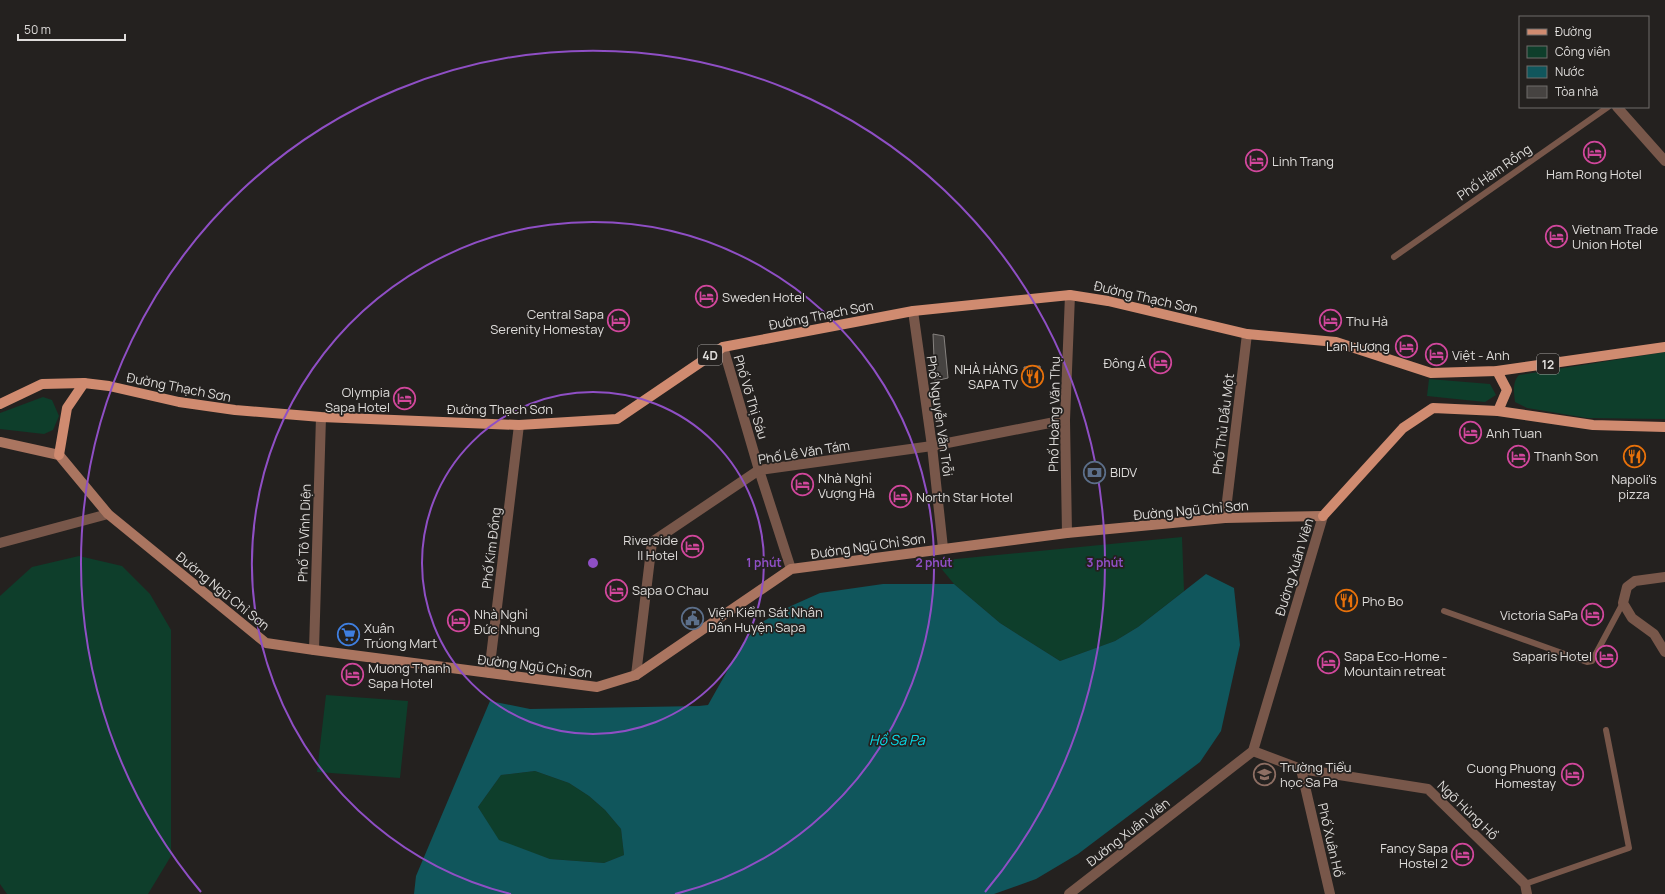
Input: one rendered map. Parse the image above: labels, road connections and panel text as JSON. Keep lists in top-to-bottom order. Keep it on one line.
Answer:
{"streets":{"main road":["Đường Thạch Sơn","4D","12","Đường Ngũ Chỉ Sơn","Đường Xuân Viên"],"street":["Phố Võ Thị Sáu","Phố Hoàng Văn Thụ","Phố Nguyễn Văn Trỗi","Phố Thủ Dầu Một","Phố Lê Văn Tám","Phố Tô Vĩnh Diện","Phố Kim Đồng","Ngõ Hùng Hồ","Phố Xuân Hồ"],"lane":["Phố Hàm Rồng"]},"crossings":[["Đường Thạch Sơn","Phố Võ Thị Sáu"],["Đường Thạch Sơn","Phố Hoàng Văn Thụ"],["Đường Thạch Sơn","Phố Nguyễn Văn Trỗi"],["Đường Thạch Sơn","Phố Thủ Dầu Một"],["Đường Thạch Sơn","Phố Tô Vĩnh Diện"],["Đường Thạch Sơn","Phố Kim Đồng"],["Phố Võ Thị Sáu","Phố Lê Văn Tám"],["Phố Võ Thị Sáu","Đường Ngũ Chỉ Sơn"],["Phố Hoàng Văn Thụ","Phố Lê Văn Tám"],["Phố Hoàng Văn Thụ","Đường Ngũ Chỉ Sơn"],["Phố Nguyễn Văn Trỗi","Phố Lê Văn Tám"],["Phố Nguyễn Văn Trỗi","Đường Ngũ Chỉ Sơn"],["Phố Thủ Dầu Một","Đường Ngũ Chỉ Sơn"],["Phố Lê Văn Tám","Đường Ngũ Chỉ Sơn"],["Đường Ngũ Chỉ Sơn","Phố Tô Vĩnh Diện"],["Đường Ngũ Chỉ Sơn","Phố Kim Đồng"],["Đường Ngũ Chỉ Sơn","Đường Xuân Viên"],["Đường Xuân Viên","Ngõ Hùng Hồ"],["Ngõ Hùng Hồ","Phố Xuân Hồ"]],"water":["Hồ Sa Pa"],"places":{"hotel":["Ham Rong Hotel","Linh Trang","Vietnam Trade Union Hotel","Sweden Hotel","Central Sapa Serenity Homestay","Thu Hà","Lan Hương","Việt - Anh","Đông Á","Olympia Sapa Hotel","Anh Tuan","Thanh Son","Nhà Nghỉ Vượng Hà","North Star Hotel","Riverside II Hotel","Sapa O Chau","Victoria SaPa","Nhà Nghỉ Đức Nhung","Saparis Hotel","Sapa Eco-Home - Mountain retreat","Muong Thanh Sapa Hotel","Cuong Phuong Homestay","Fancy Sapa Hostel 2"],"restaurant":["NHÀ HÀNG SAPA TV","Napoli's pizza","Pho Bo"],"bank":["BIDV"],"public building":["Viện Kiểm Sát Nhân Dân Huyện Sapa"],"supermarket":["Xuân Trúong Mart"],"school or university":["Trường Tiểu học Sa Pa"]},"legend":["Đường","Công viên","Nước","Tòa nhà"],"scale_bar":"50 m","rings":["1 phút","2 phút","3 phút"]}
